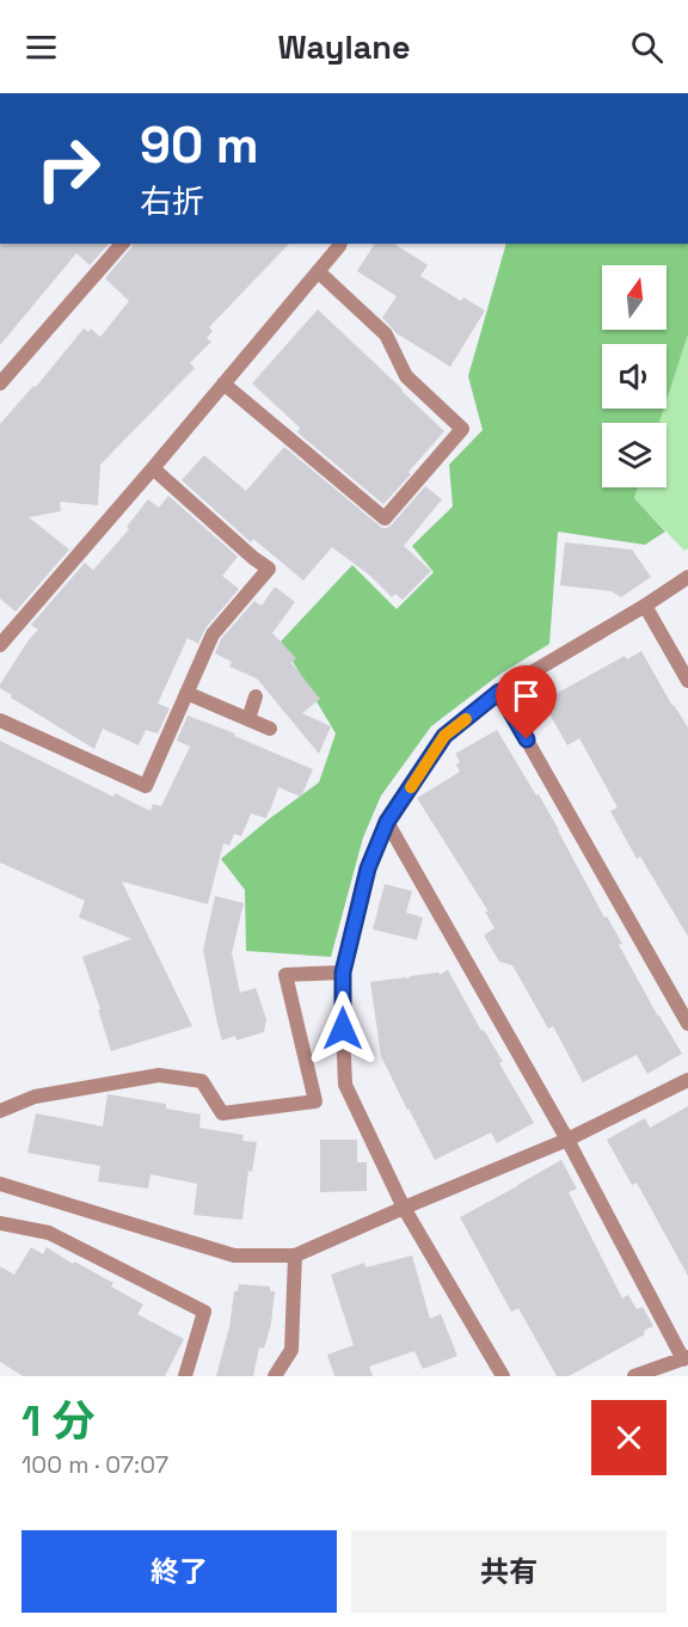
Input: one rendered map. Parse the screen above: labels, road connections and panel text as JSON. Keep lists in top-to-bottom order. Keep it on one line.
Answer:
{"north":"top","page":{"header":"Waylane","turn":["90 m","右折"],"heading":["1 分","100 m · 07:07"],"buttons":["終了","共有"]}}
